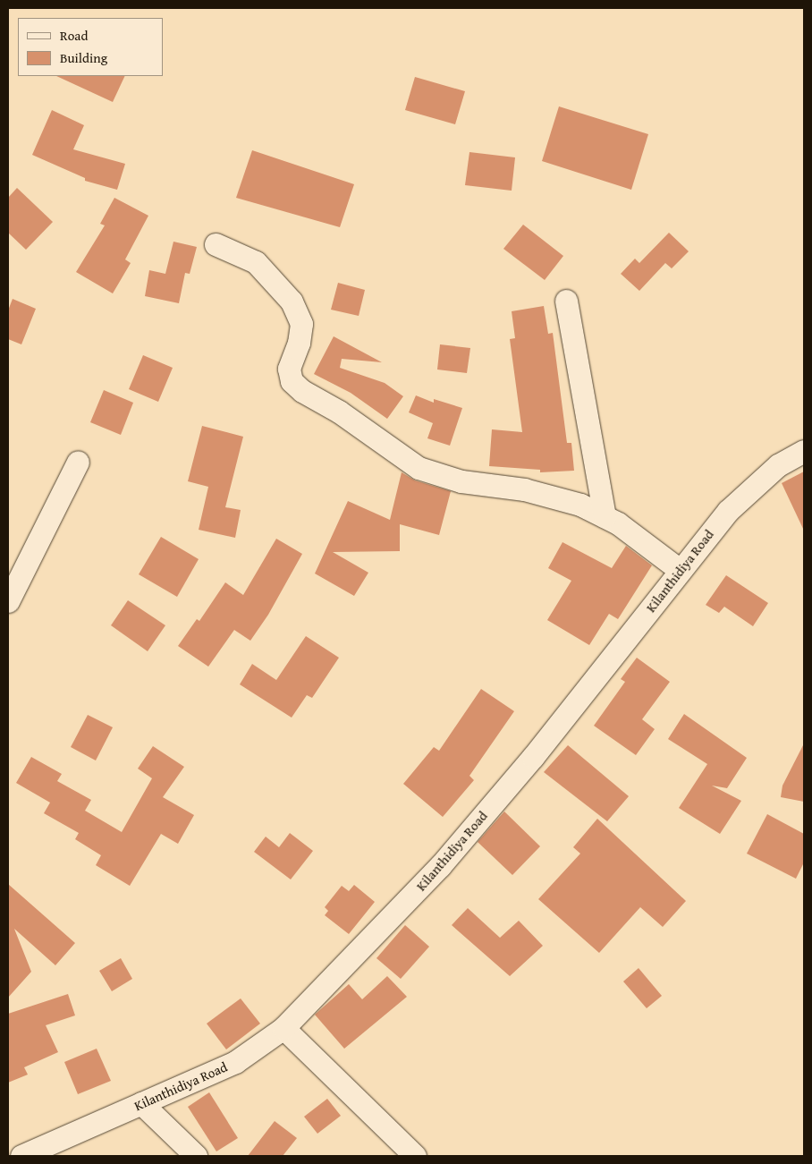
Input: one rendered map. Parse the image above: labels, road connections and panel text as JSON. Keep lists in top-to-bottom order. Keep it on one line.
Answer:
{"streets":{"street":["Kilanthidiya Road"]},"legend":["Road","Building"]}
